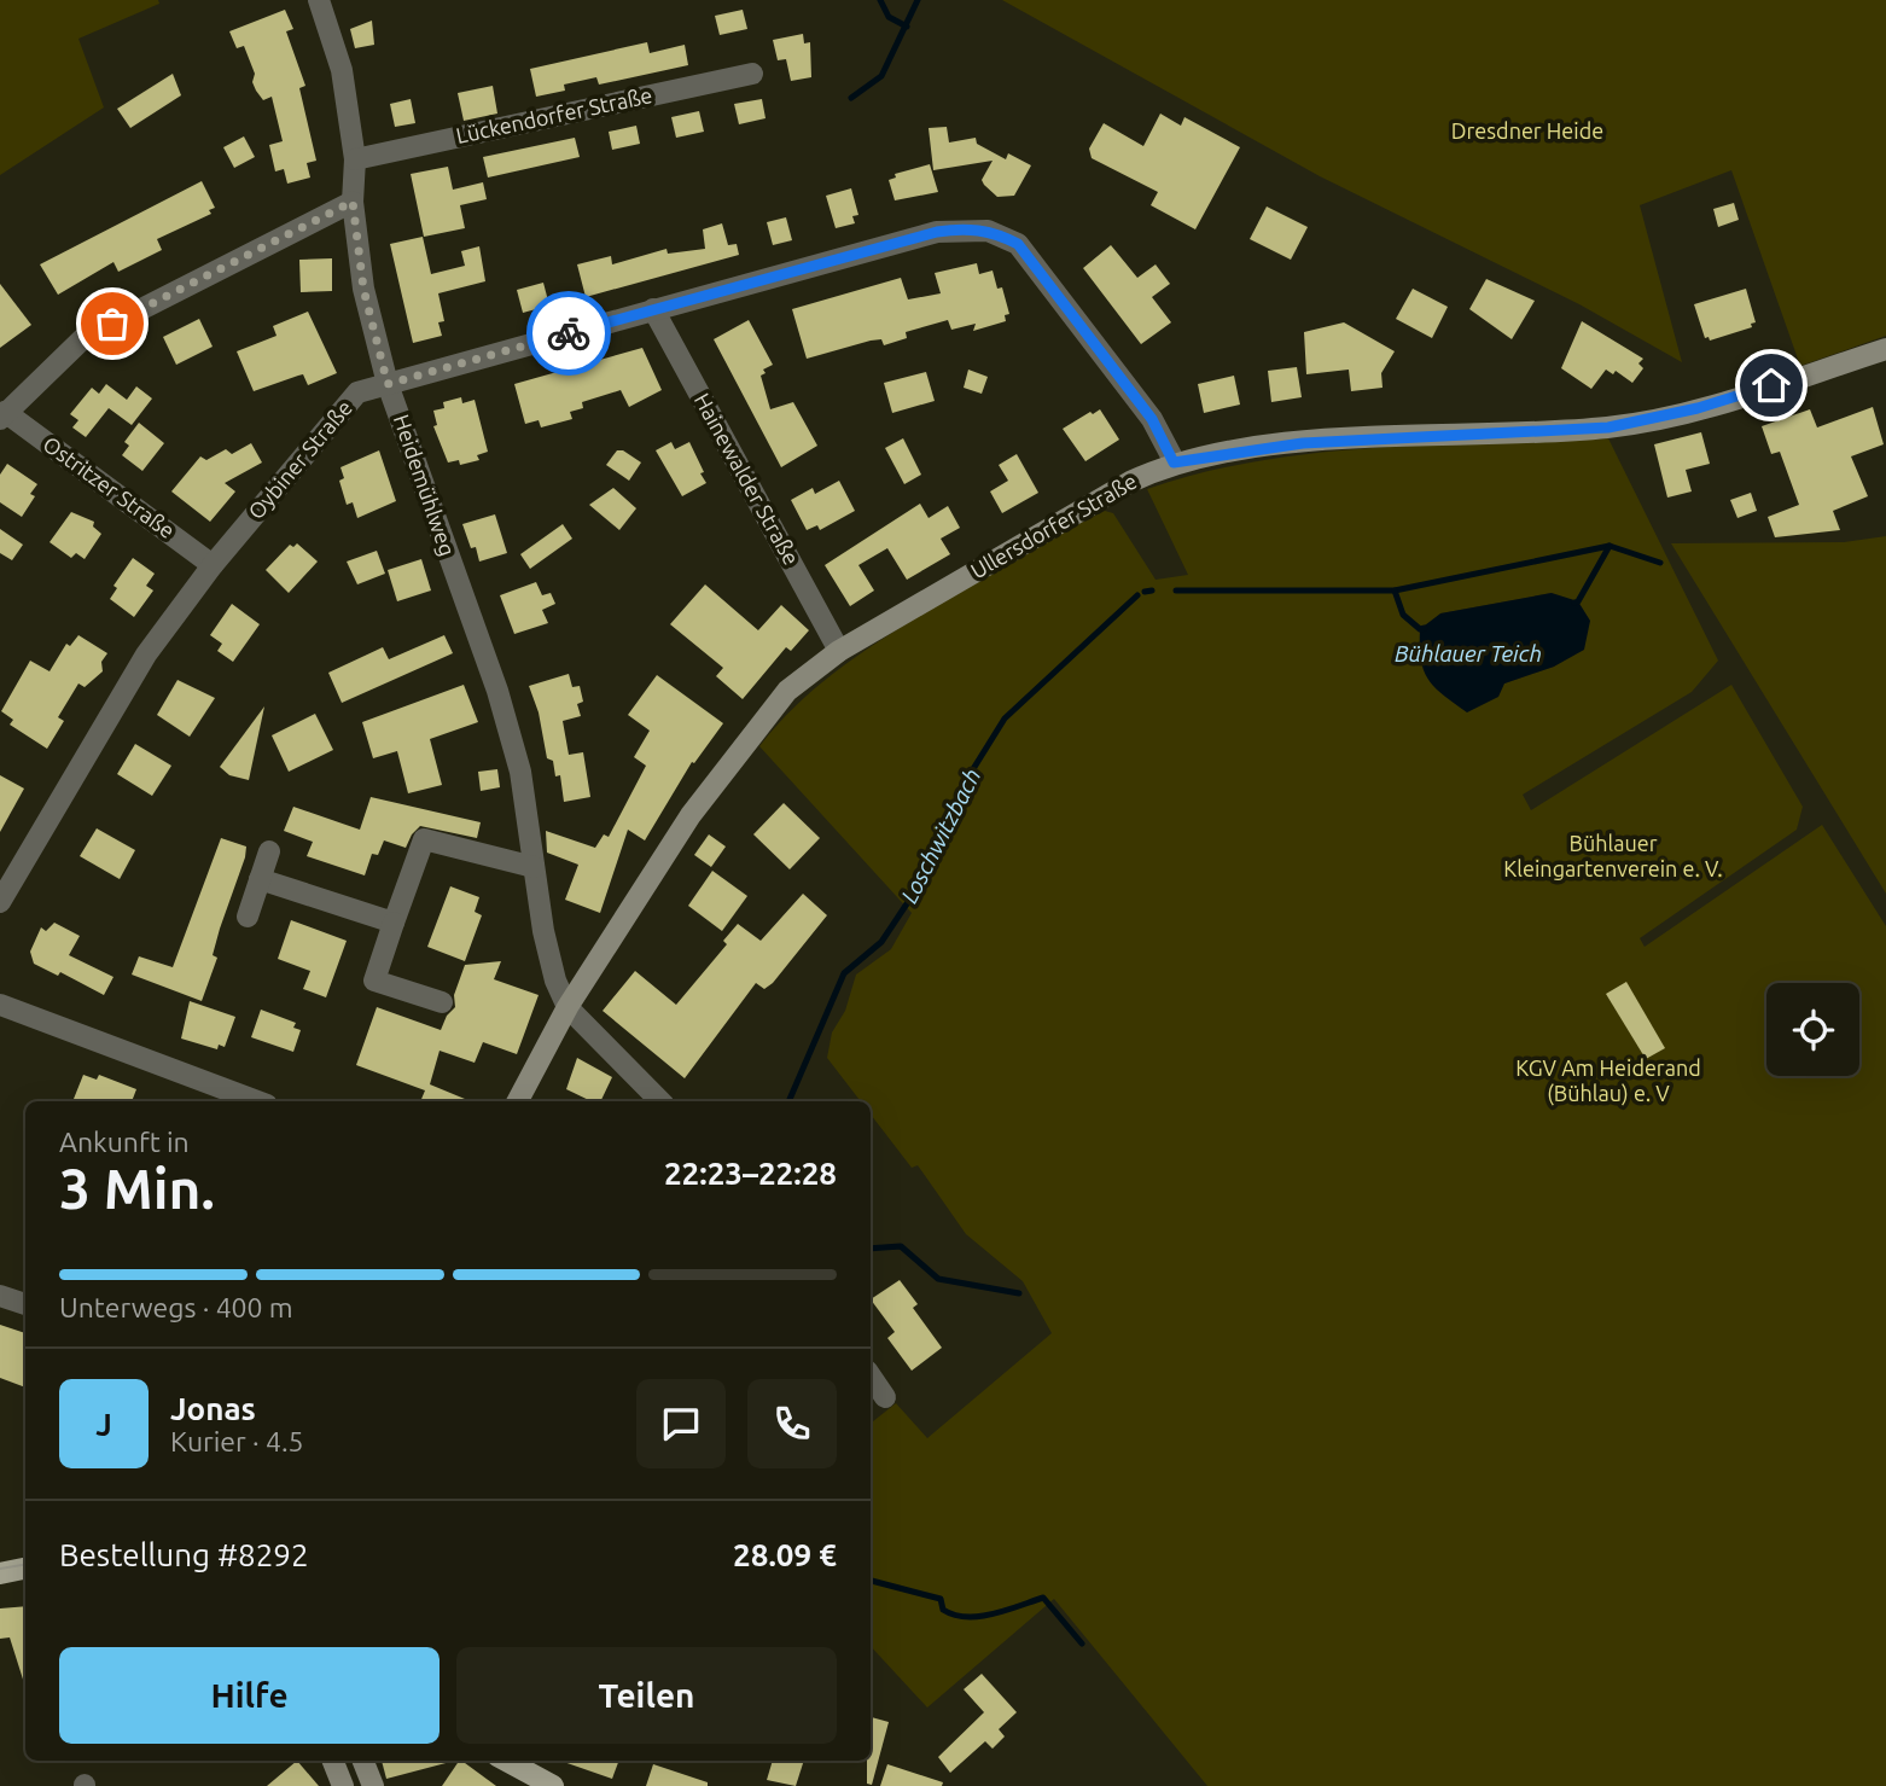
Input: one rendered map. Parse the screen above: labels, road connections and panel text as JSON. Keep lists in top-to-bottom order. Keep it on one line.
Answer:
{"streets":{"main road":["Ullersdorfer Straße"],"street":["Lückendorfer Straße","Oybiner Straße","Hainewalder Straße","Heidemühlweg","Ostritzer Straße"]},"crossings":[["Lückendorfer Straße","Heidemühlweg"],["Oybiner Straße","Hainewalder Straße"],["Oybiner Straße","Heidemühlweg"],["Oybiner Straße","Ostritzer Straße"],["Oybiner Straße","Ullersdorfer Straße"],["Hainewalder Straße","Ullersdorfer Straße"],["Heidemühlweg","Ullersdorfer Straße"]],"water":["Bühlauer Teich","Loschwitzbach"],"parks":["Dresdner Heide","Bühlauer Kleingartenverein e. V.","KGV Am Heiderand (Bühlau) e. V"],"page":{"heading":["3 Min.","Ankunft in","22:23–22:28"],"panel":["Jonas","Kurier · 4.5","Bestellung #8292","28.09 €"],"bar":"Unterwegs · 400 m","round":"J","buttons":["Hilfe","Teilen"]}}
